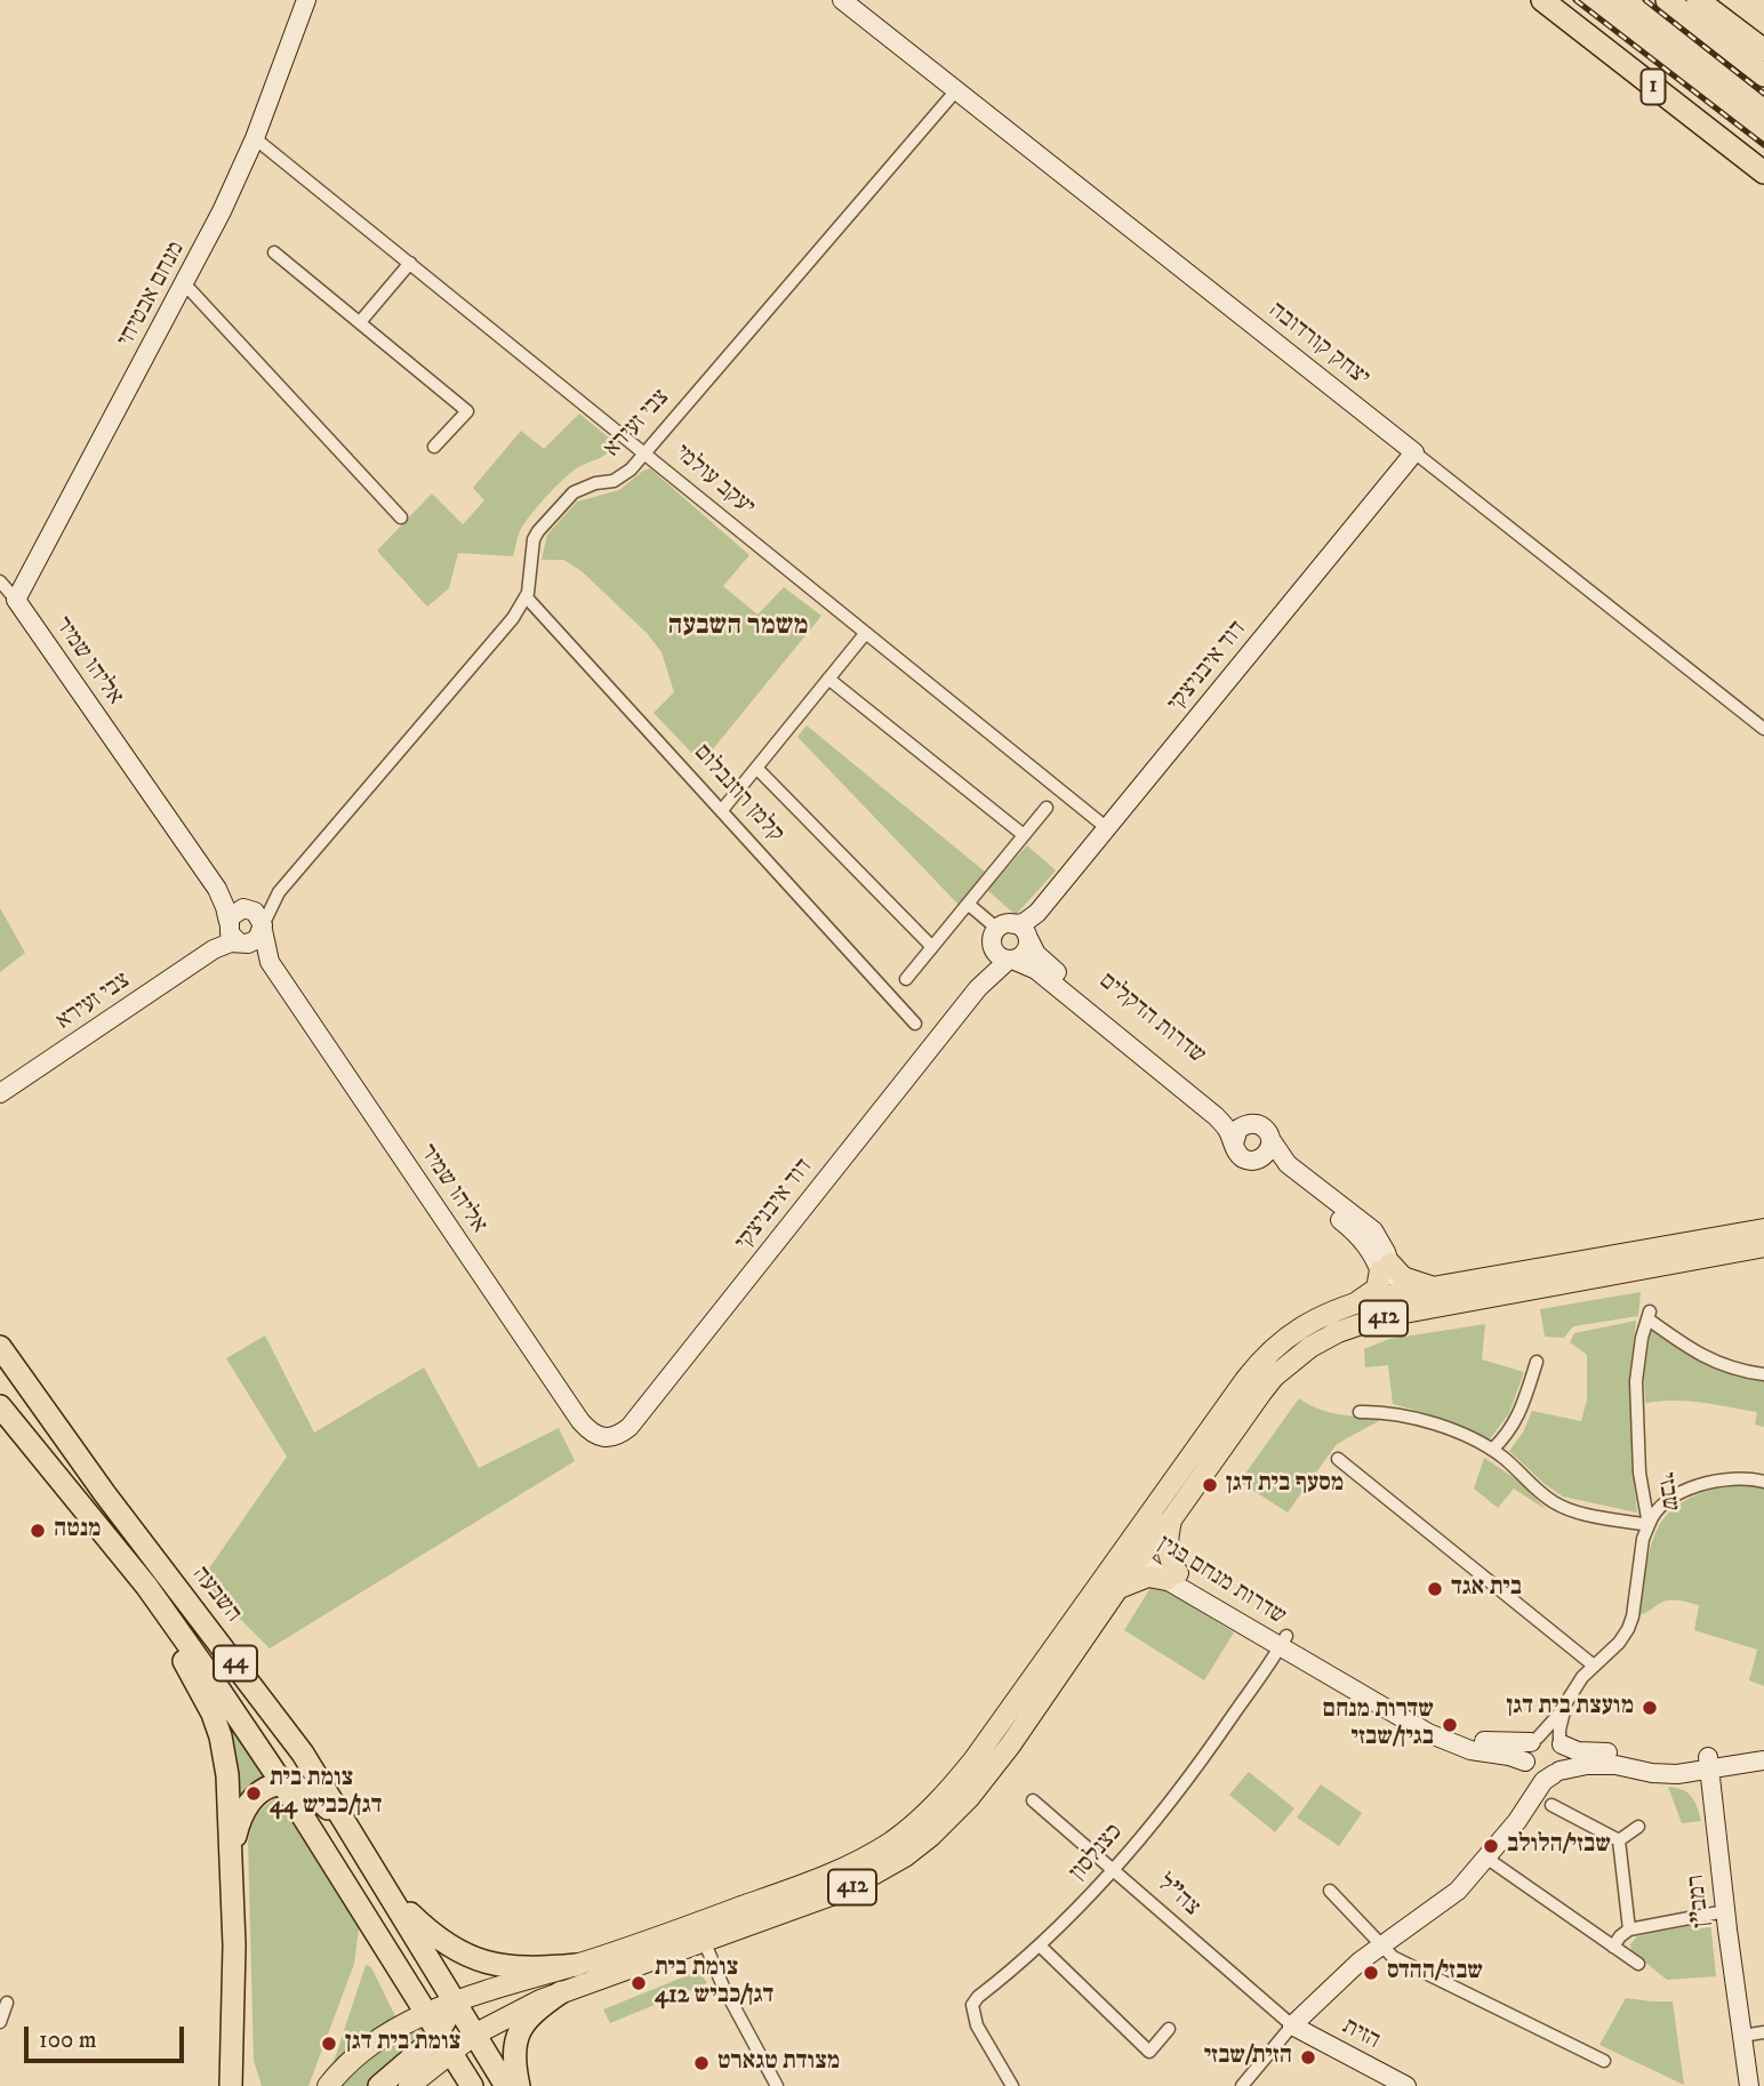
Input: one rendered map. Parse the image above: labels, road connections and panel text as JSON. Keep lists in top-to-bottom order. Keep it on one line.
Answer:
{"streets":{"highway":["1","השבעה","44"],"main road":["412"],"street":["מנחם אבטיחי","יצחק קורדובה","צבי זעירא","יעקב עולמי","אליהו שמיר","דוד איבניצקי","קלמן רוזנבלום","שדרות הדקלים","שבזי","שדרות מנחם בגין","כצנלסון","צה\"ל","רמב\"ן","הזית"]},"crossings":[["מנחם אבטיחי","יעקב עולמי"],["מנחם אבטיחי","אליהו שמיר"],["יצחק קורדובה","צבי זעירא"],["יצחק קורדובה","דוד איבניצקי"],["צבי זעירא","יעקב עולמי"],["צבי זעירא","אליהו שמיר"],["צבי זעירא","קלמן רוזנבלום"],["יעקב עולמי","דוד איבניצקי"],["אליהו שמיר","דוד איבניצקי"],["דוד איבניצקי","שדרות הדקלים"],["412","שדרות מנחם בגין"],["412","השבעה"],["412","44"],["שבזי","שדרות מנחם בגין"],["שדרות מנחם בגין","כצנלסון"],["השבעה","44"],["כצנלסון","צה\"ל"],["צה\"ל","הזית"]],"districts":["משמר השבעה"],"places":["מסעף בית דגן","מנטה","בית אגד","מועצת בית דגן","שדרות מנחם בגין/שבזי","צומת בית דגן/כביש 44","שבזי/הלולב","שבזי/ההדס","צומת בית דגן/כביש 412","צומת בית דגן","הזית/שבזי","מצודת טגארט"],"scale_bar":"100 m"}
